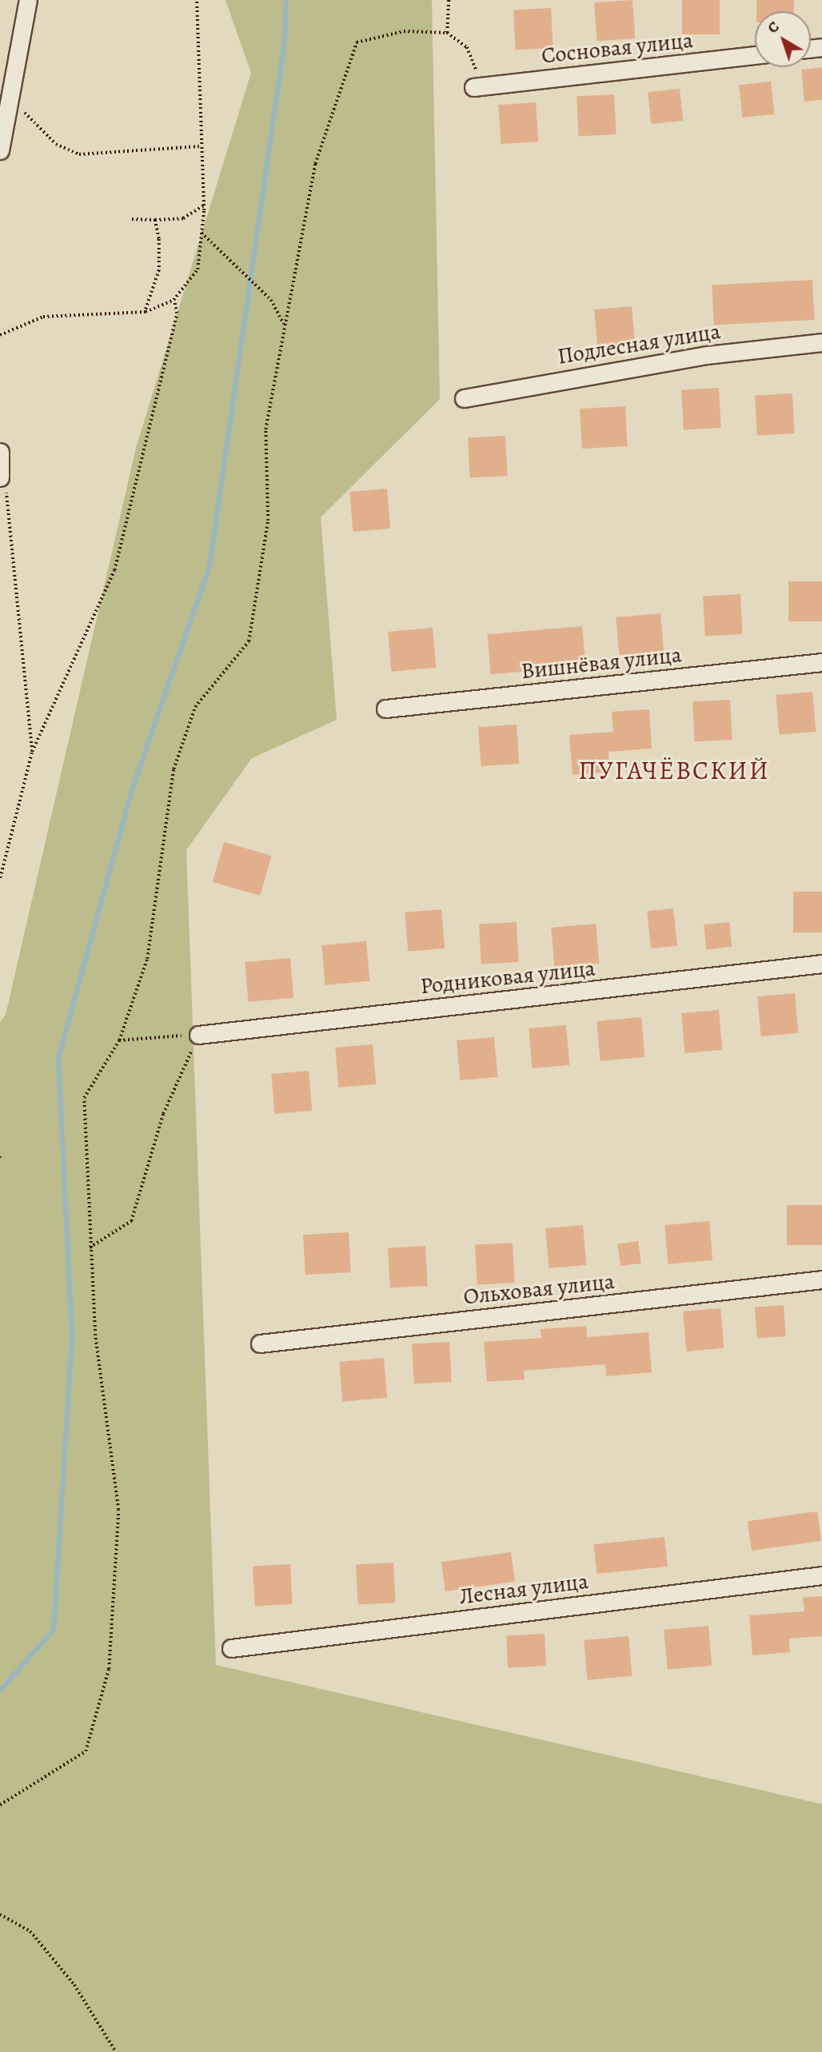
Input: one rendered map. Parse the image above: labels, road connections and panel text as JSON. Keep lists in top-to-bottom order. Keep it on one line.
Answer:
{"streets":{"street":["Сосновая улица","Подлесная улица","Вишнёвая улица","Родниковая улица","Ольховая улица","Лесная улица"]},"districts":["ПУГАЧЁВСКИЙ"],"north":"top left"}
